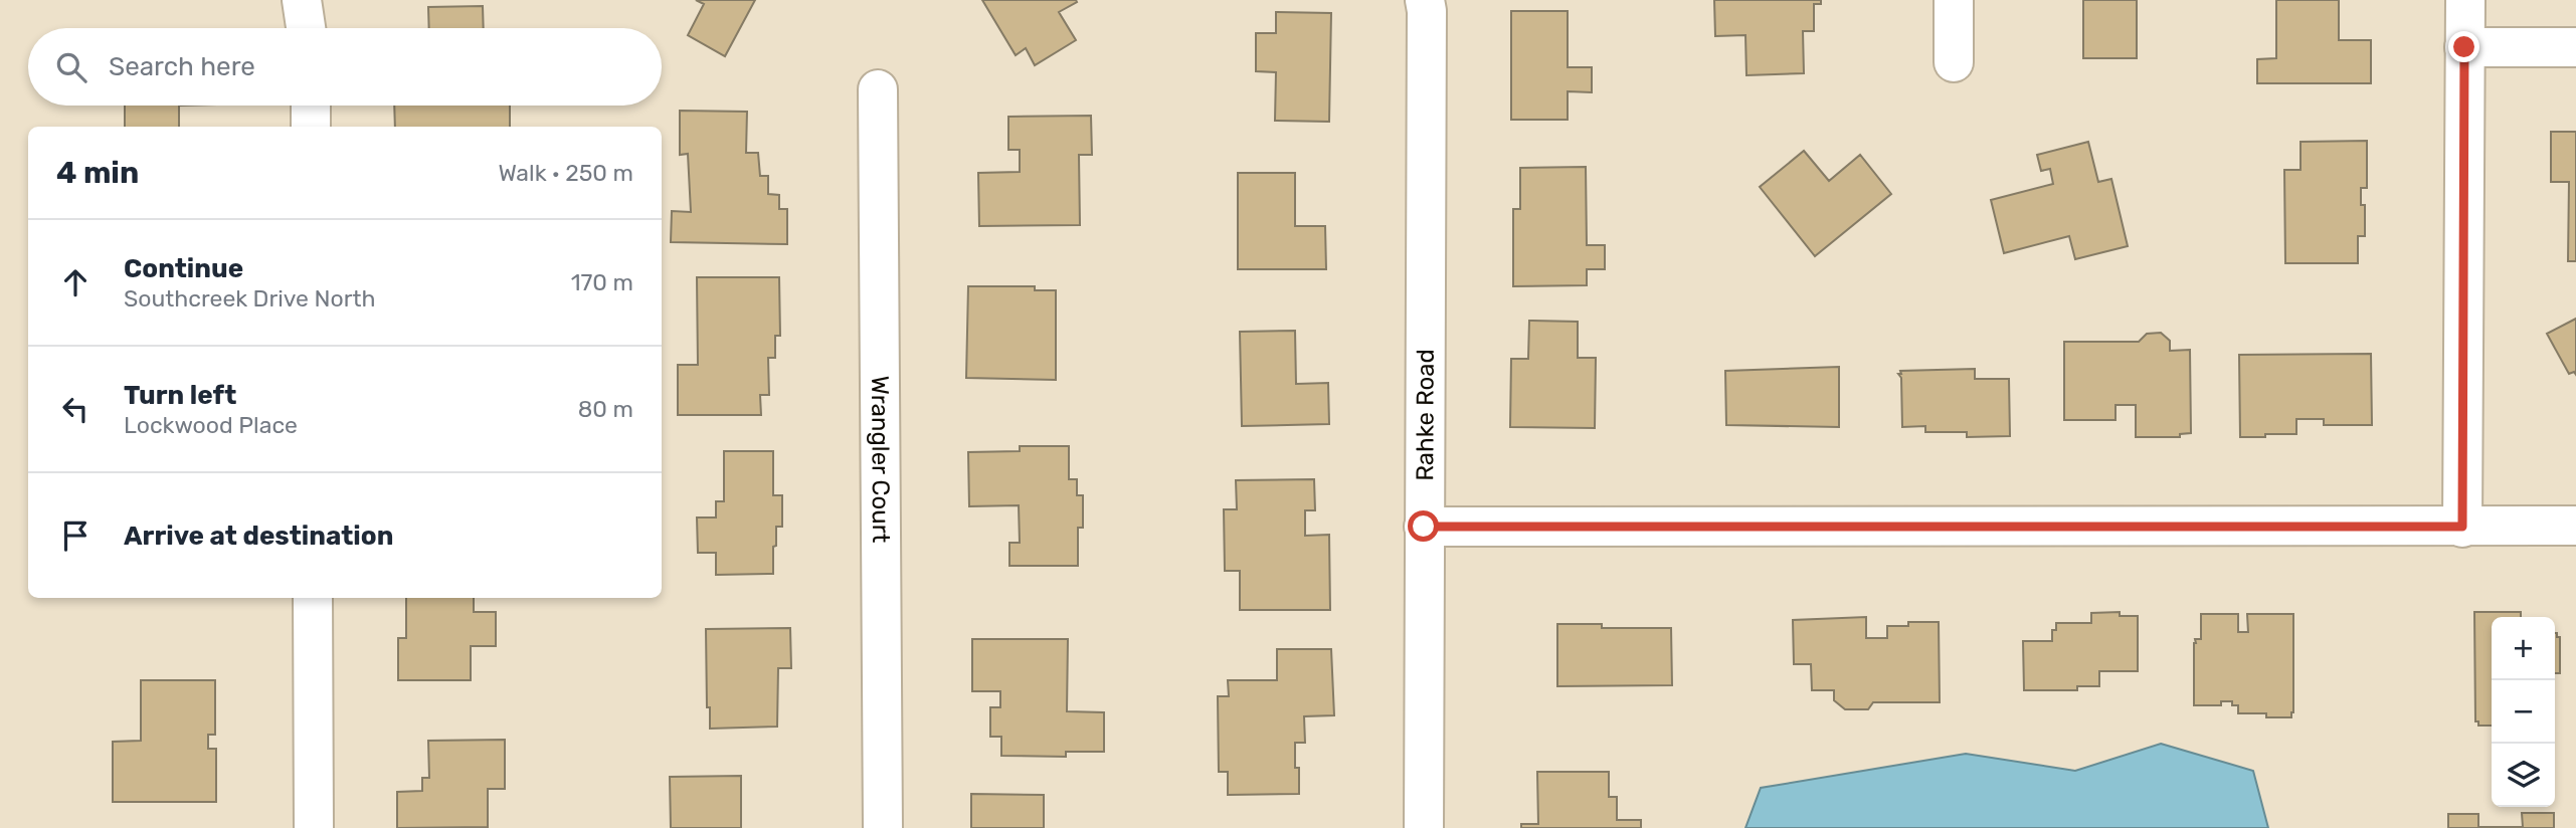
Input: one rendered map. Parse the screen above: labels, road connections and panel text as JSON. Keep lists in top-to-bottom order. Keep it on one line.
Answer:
{"streets":{"street":["Rahke Road","Wrangler Court"]},"page":{"search":"Search here","heading":["4 min","Walk · 250 m"],"list":[["Continue","Southcreek Drive North","170 m"],["Turn left","Lockwood Place","80 m"],"Arrive at destination"],"map_buttons":["+","−"]}}
